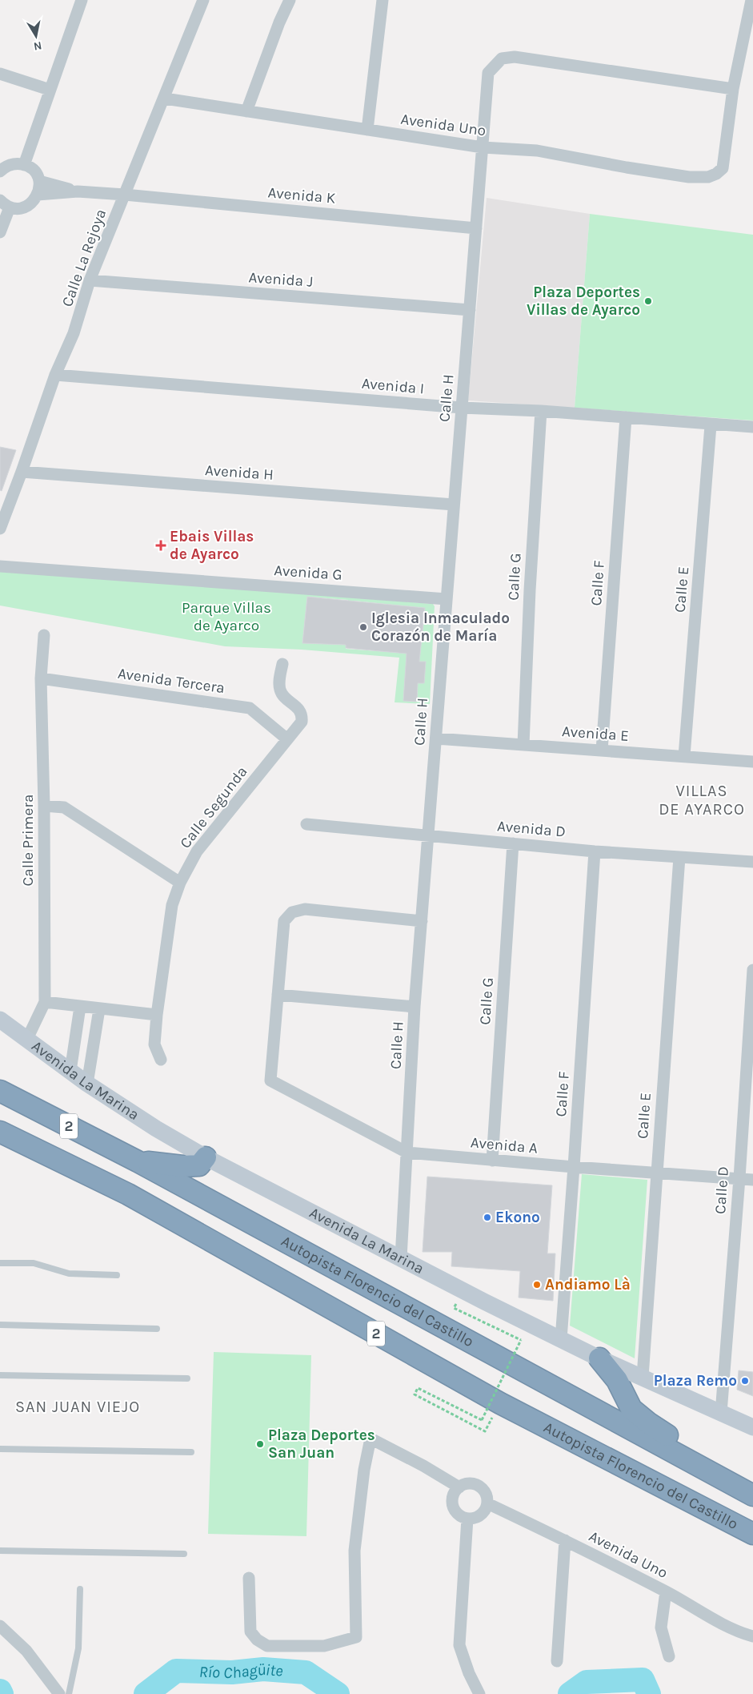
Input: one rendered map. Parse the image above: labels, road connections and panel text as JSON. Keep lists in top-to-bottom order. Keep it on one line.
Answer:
{"streets":{"highway":["2","Autopista Florencio del Castillo"],"street":["Avenida Uno","Avenida K","Calle La Rejoya","Avenida J","Avenida I","Calle H","Avenida H","Avenida G","Calle G","Calle F","Calle E","Avenida Tercera","Avenida E","Calle Segunda","Avenida D","Calle Primera","Avenida La Marina","Avenida A","Calle D"]},"crossings":[["Avenida Uno","Calle La Rejoya"],["Avenida Uno","Calle H"],["Avenida K","Calle La Rejoya"],["Avenida K","Calle H"],["Calle La Rejoya","Avenida J"],["Calle La Rejoya","Avenida I"],["Calle La Rejoya","Avenida H"],["Avenida J","Calle H"],["Avenida I","Calle H"],["Avenida I","Calle G"],["Avenida I","Calle F"],["Avenida I","Calle E"],["Calle H","Avenida H"],["Calle H","Avenida G"],["Calle H","Avenida E"],["Calle H","Avenida D"],["Calle H","Avenida La Marina"],["Calle H","Avenida A"],["Calle G","Avenida E"],["Calle G","Avenida D"],["Calle G","Avenida A"],["Calle F","Avenida E"],["Calle F","Avenida D"],["Calle F","Avenida La Marina"],["Calle F","Avenida A"],["Calle E","Avenida E"],["Calle E","Avenida D"],["Calle E","Avenida La Marina"],["Calle E","Avenida A"],["Avenida Tercera","Calle Segunda"],["Avenida Tercera","Calle Primera"],["Calle Primera","Avenida La Marina"],["Avenida La Marina","Calle D"],["Avenida A","Calle D"]],"districts":["VILLAS DE AYARCO","SAN JUAN VIEJO"],"water":["Río Chagüite"],"parks":["Parque Villas de Ayarco"],"places":{"other":["Plaza Deportes Villas de Ayarco","Iglesia Inmaculado Corazón de María","Ekono","Andiamo Là","Plaza Remo","Plaza Deportes San Juan"],"health":["Ebais Villas de Ayarco"]},"north":"bottom"}
